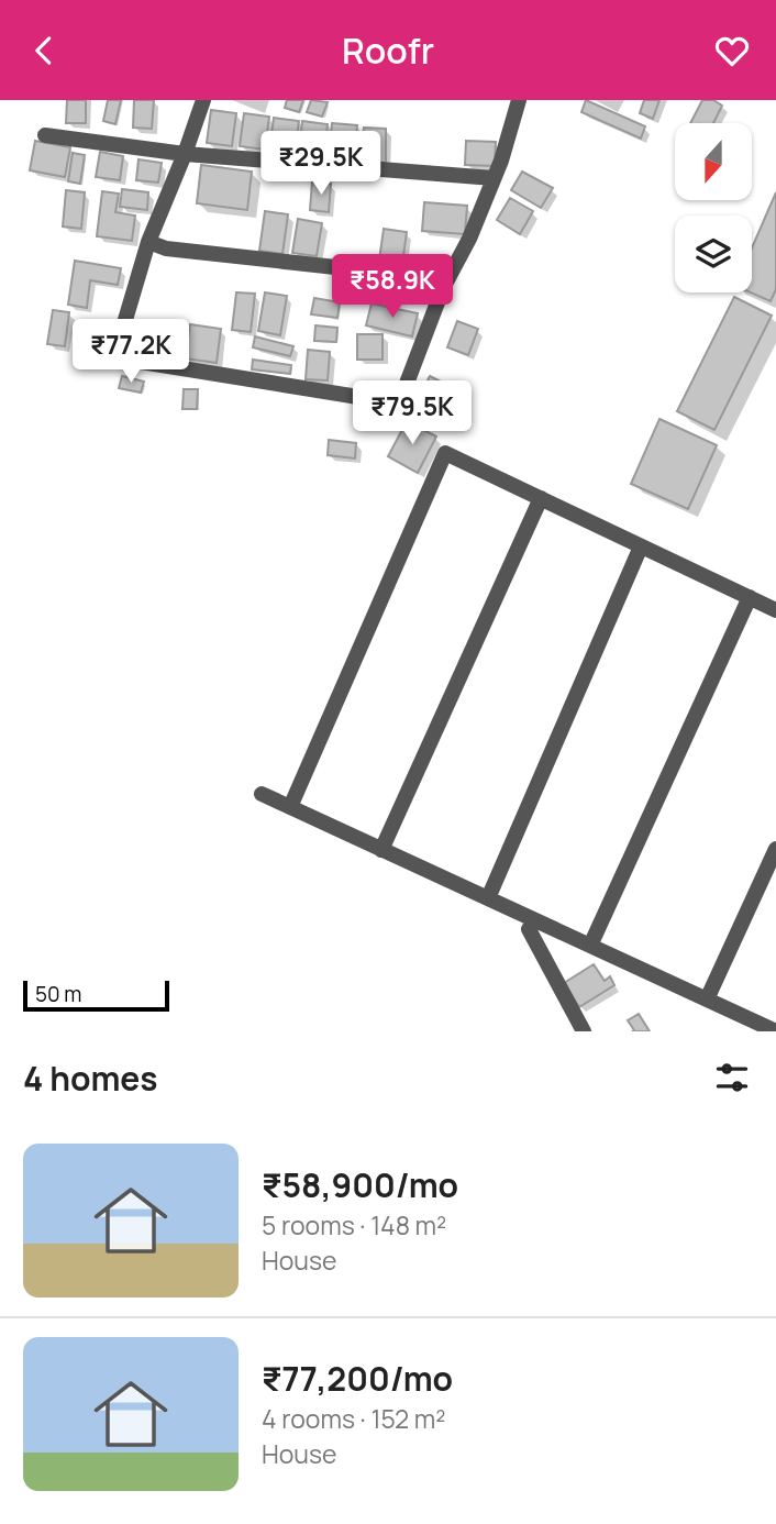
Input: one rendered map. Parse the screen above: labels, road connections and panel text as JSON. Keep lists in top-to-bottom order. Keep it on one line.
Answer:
{"scale_bar":"50 m","north":"bottom","page":{"header":"Roofr","price":["₹29.5K","₹58.9K","₹77.2K","₹79.5K"],"scale":"50 m","heading":"4 homes","list":[{"name":"₹58,900/mo","note":"5 rooms · 148 m² · House"},{"name":"₹77,200/mo","note":"4 rooms · 152 m² · House"}]}}
